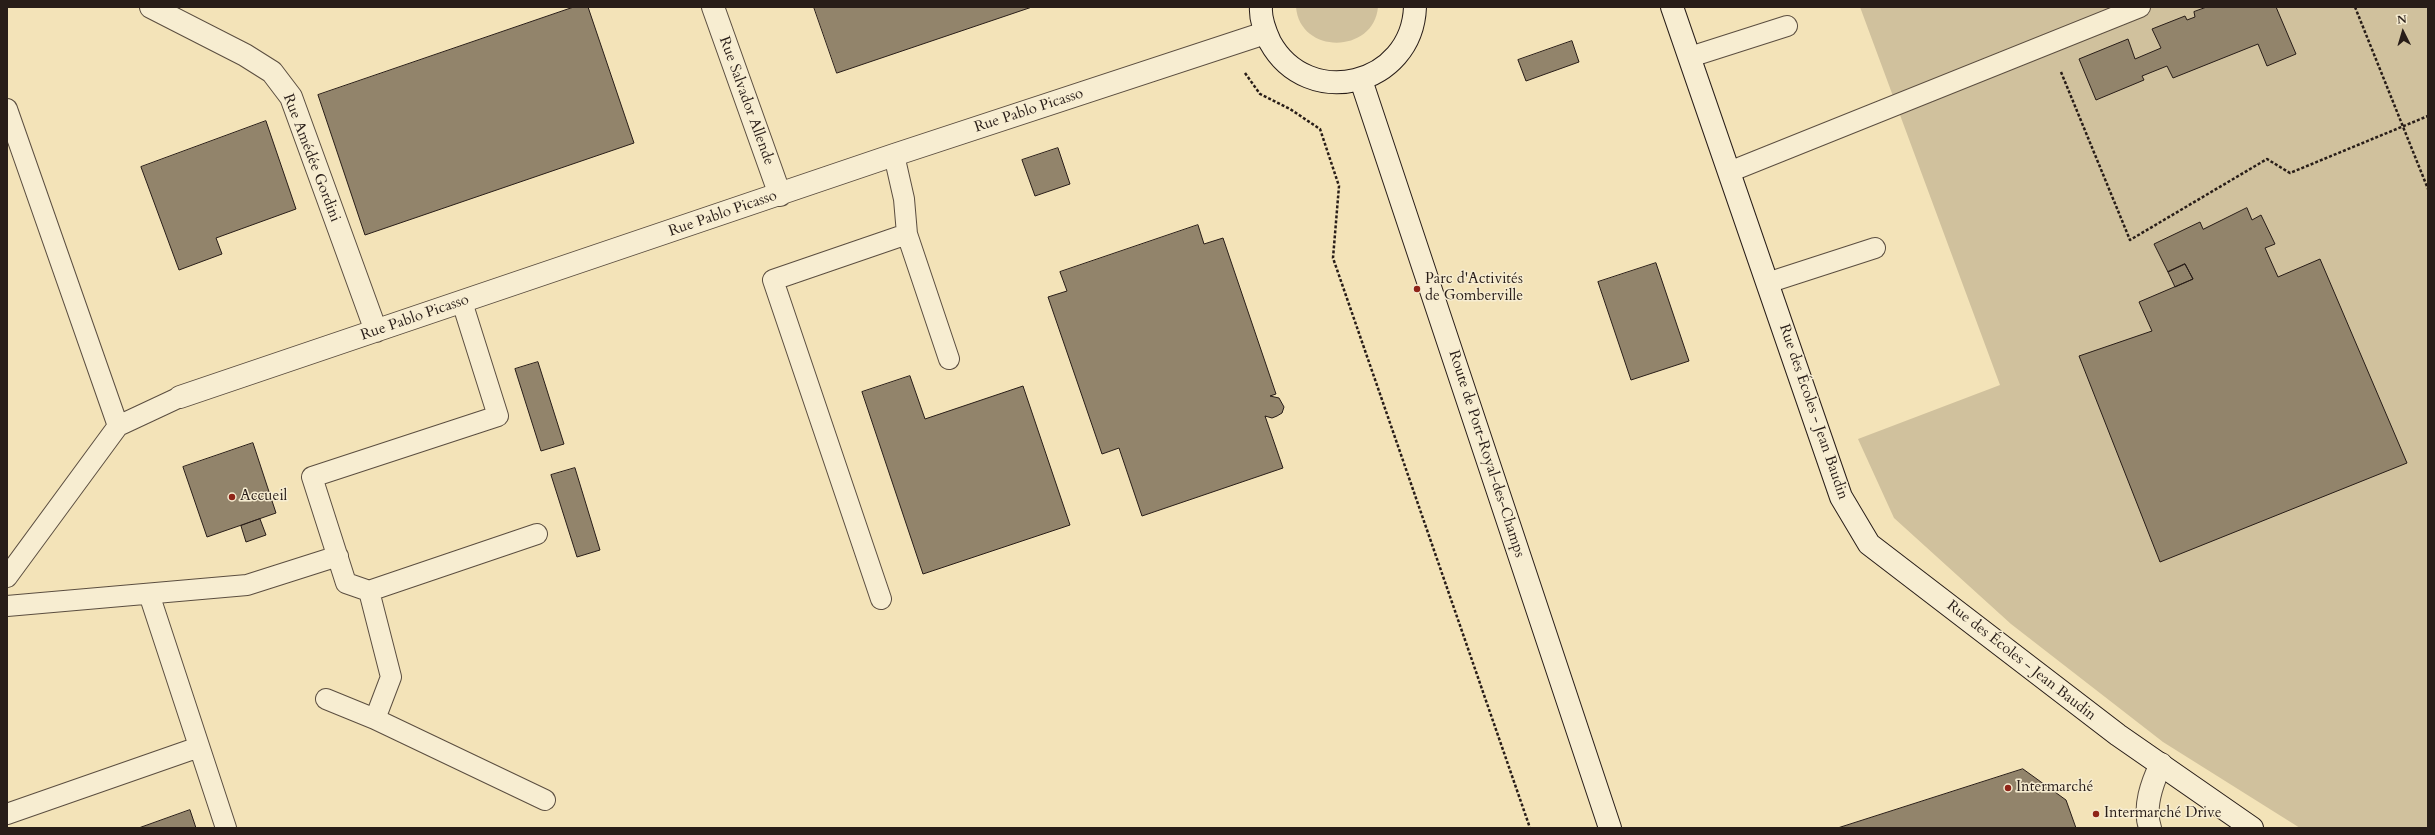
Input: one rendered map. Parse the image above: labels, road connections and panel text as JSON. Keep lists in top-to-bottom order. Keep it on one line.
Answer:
{"streets":{"street":["Rue Salvador Allende","Rue Pablo Picasso","Rue Amédée Gordini","Rue des Écoles - Jean Baudin","Route de Port-Royal-des-Champs"]},"crossings":[["Rue Salvador Allende","Rue Pablo Picasso"],["Rue Pablo Picasso","Rue Amédée Gordini"]],"places":["Parc d'Activités de Gomberville","Accueil","Intermarché","Intermarché Drive"],"north":"top"}
